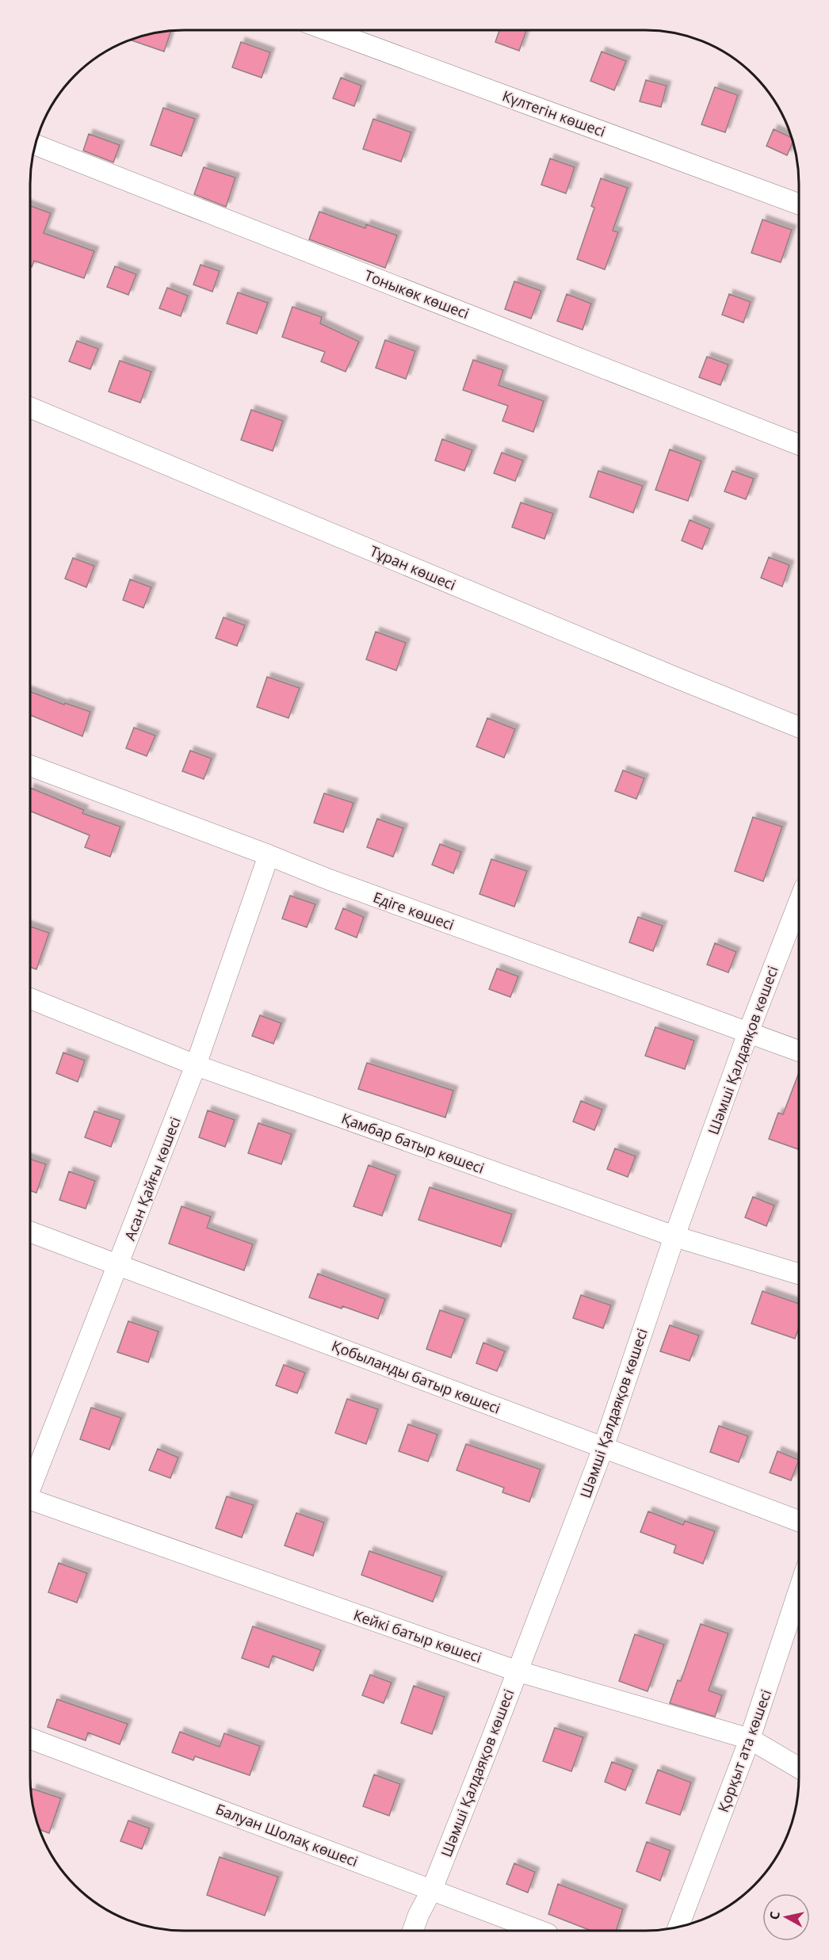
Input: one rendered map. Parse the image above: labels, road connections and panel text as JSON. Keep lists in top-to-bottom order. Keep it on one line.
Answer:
{"streets":{"street":["Күлтегін көшесі","Тоныкөк көшесі","Тұран көшесі","Едіге көшесі","Шәмші Қалдаяқов көшесі","Қамбар батыр көшесі","Асан Қайғы көшесі","Қобыланды батыр көшесі","Кейкі батыр көшесі","Қорқыт ата көшесі","Балуан Шолақ көшесі"]},"crossings":[["Едіге көшесі","Шәмші Қалдаяқов көшесі"],["Едіге көшесі","Асан Қайғы көшесі"],["Шәмші Қалдаяқов көшесі","Қамбар батыр көшесі"],["Шәмші Қалдаяқов көшесі","Қобыланды батыр көшесі"],["Шәмші Қалдаяқов көшесі","Кейкі батыр көшесі"],["Шәмші Қалдаяқов көшесі","Балуан Шолақ көшесі"],["Қамбар батыр көшесі","Асан Қайғы көшесі"],["Асан Қайғы көшесі","Қобыланды батыр көшесі"],["Кейкі батыр көшесі","Қорқыт ата көшесі"]],"north":"left"}
